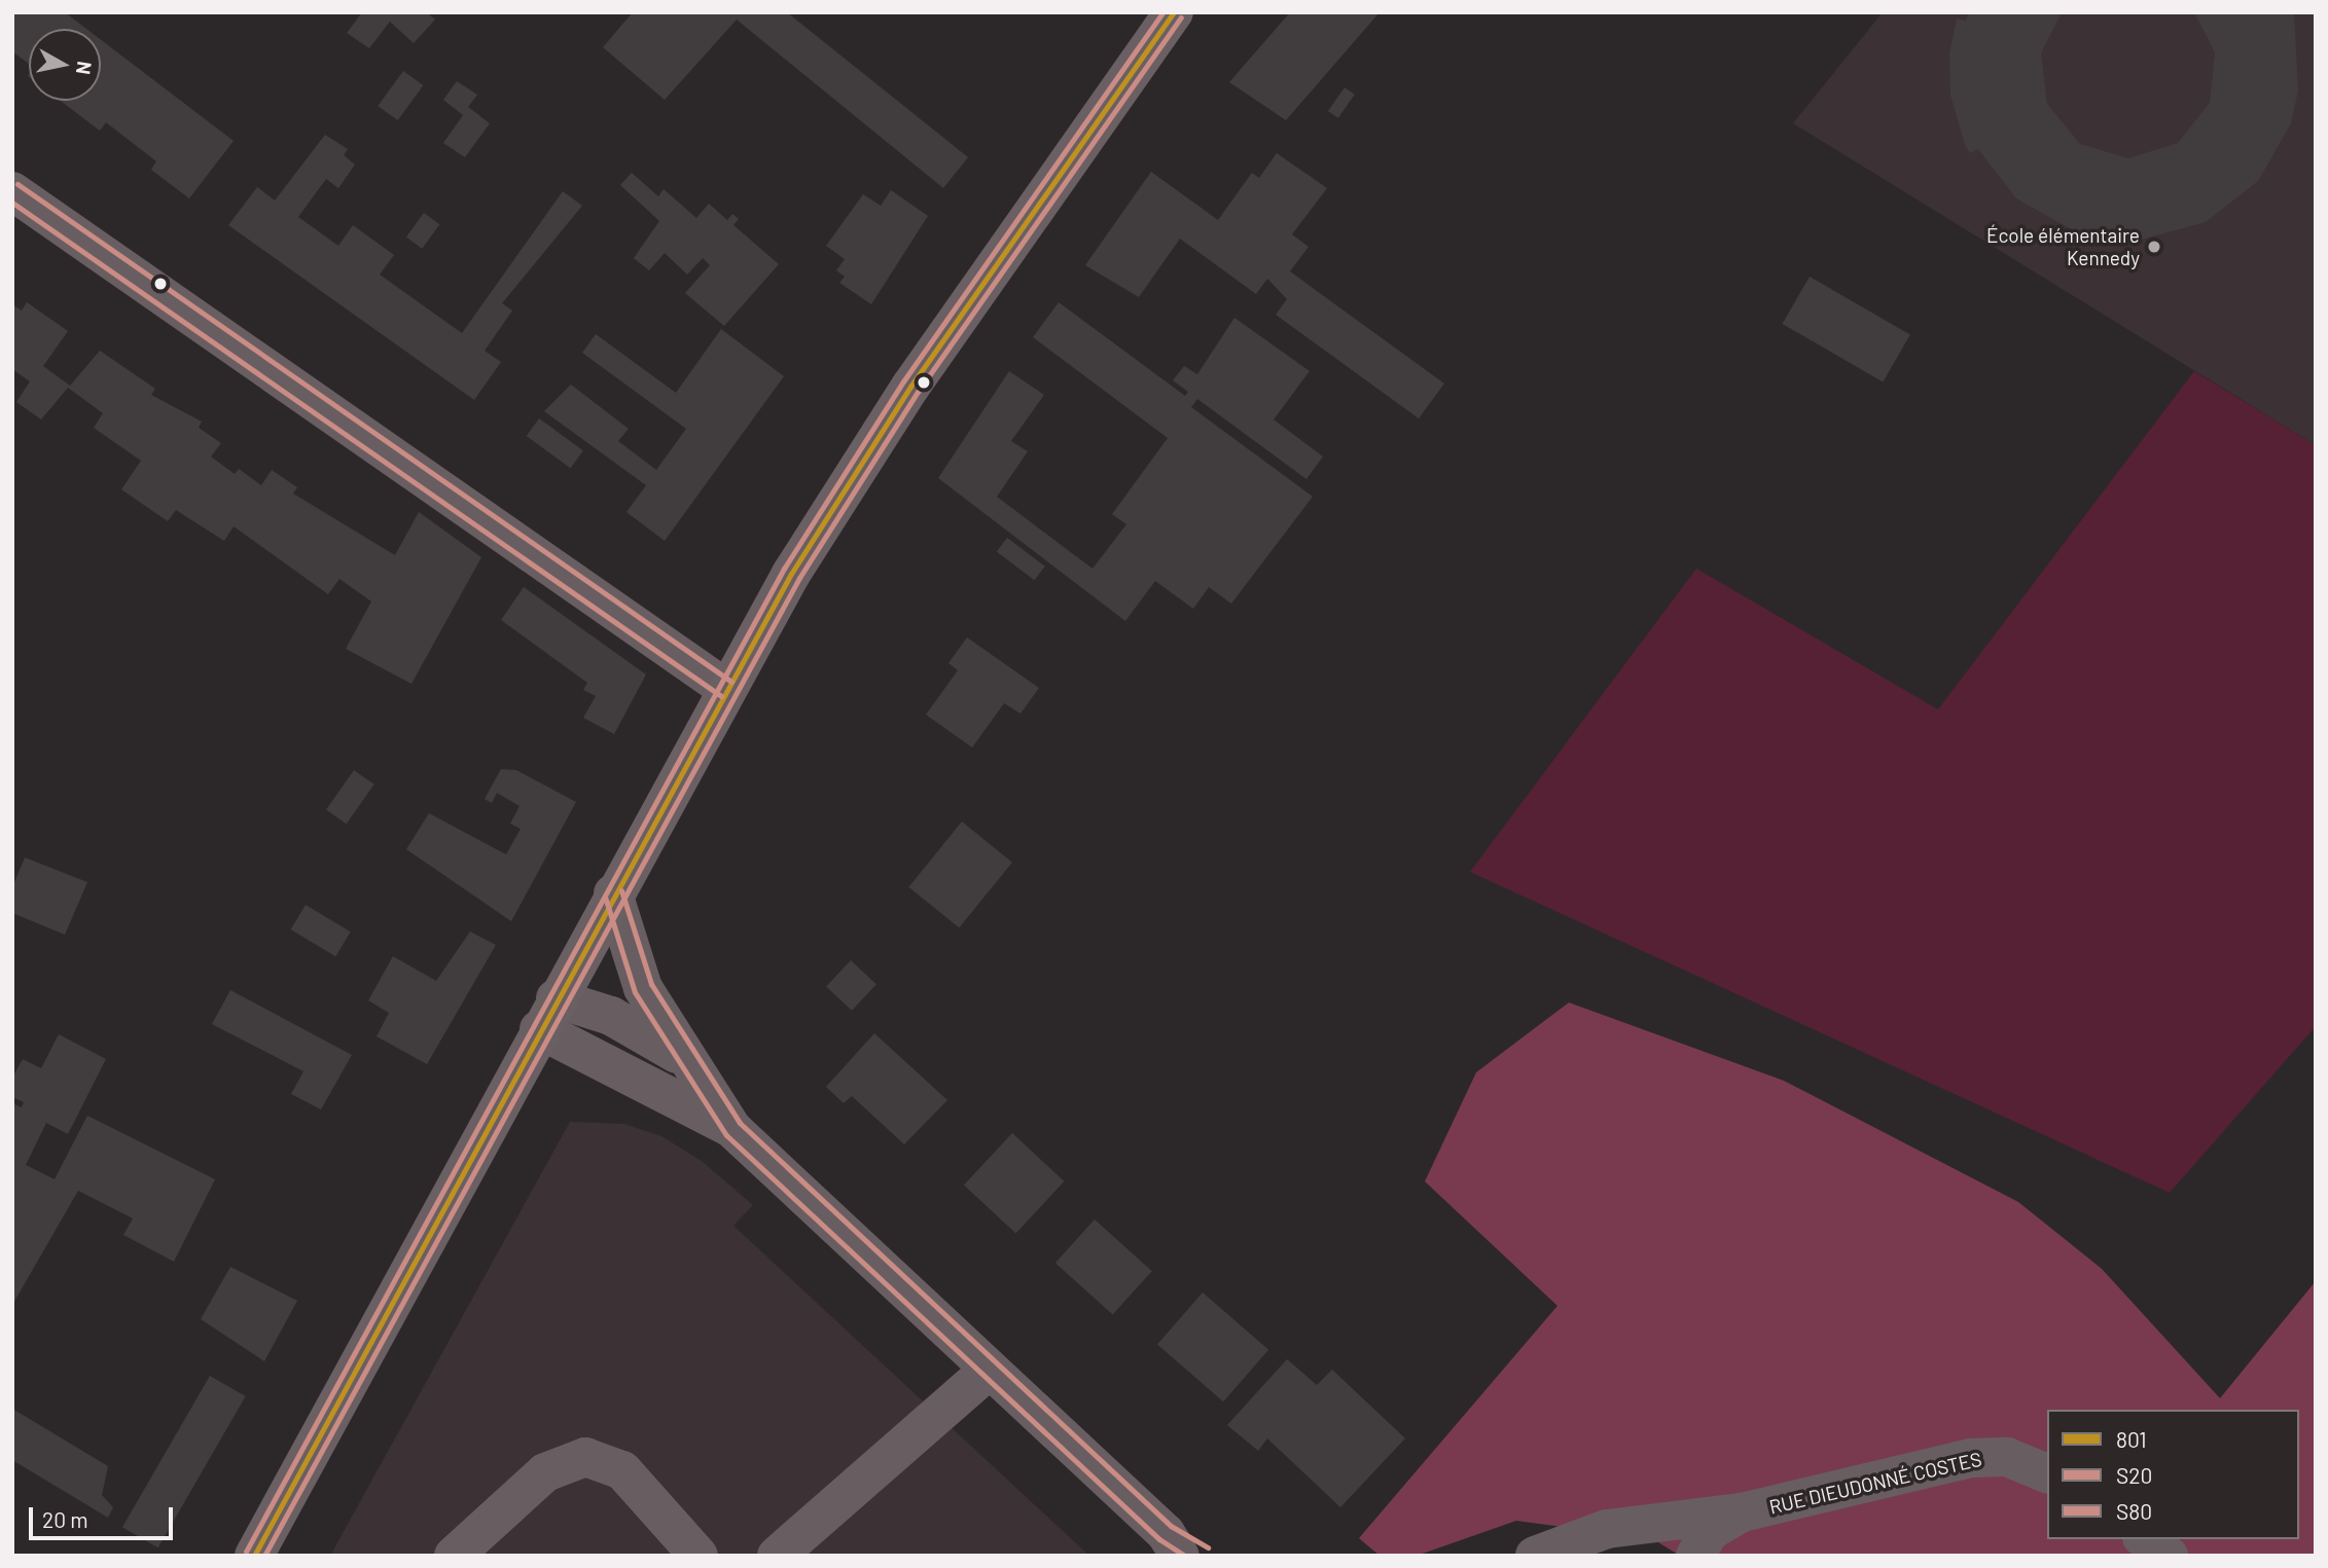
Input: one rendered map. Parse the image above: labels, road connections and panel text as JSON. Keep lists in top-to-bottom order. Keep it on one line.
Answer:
{"streets":{"street":["RUE DIEUDONNÉ COSTES"]},"places":["École élémentaire Kennedy"],"lines":["transit line 801","transit line S80","transit line S20"],"legend":["801","S20","S80"],"scale_bar":"20 m","north":"right"}
